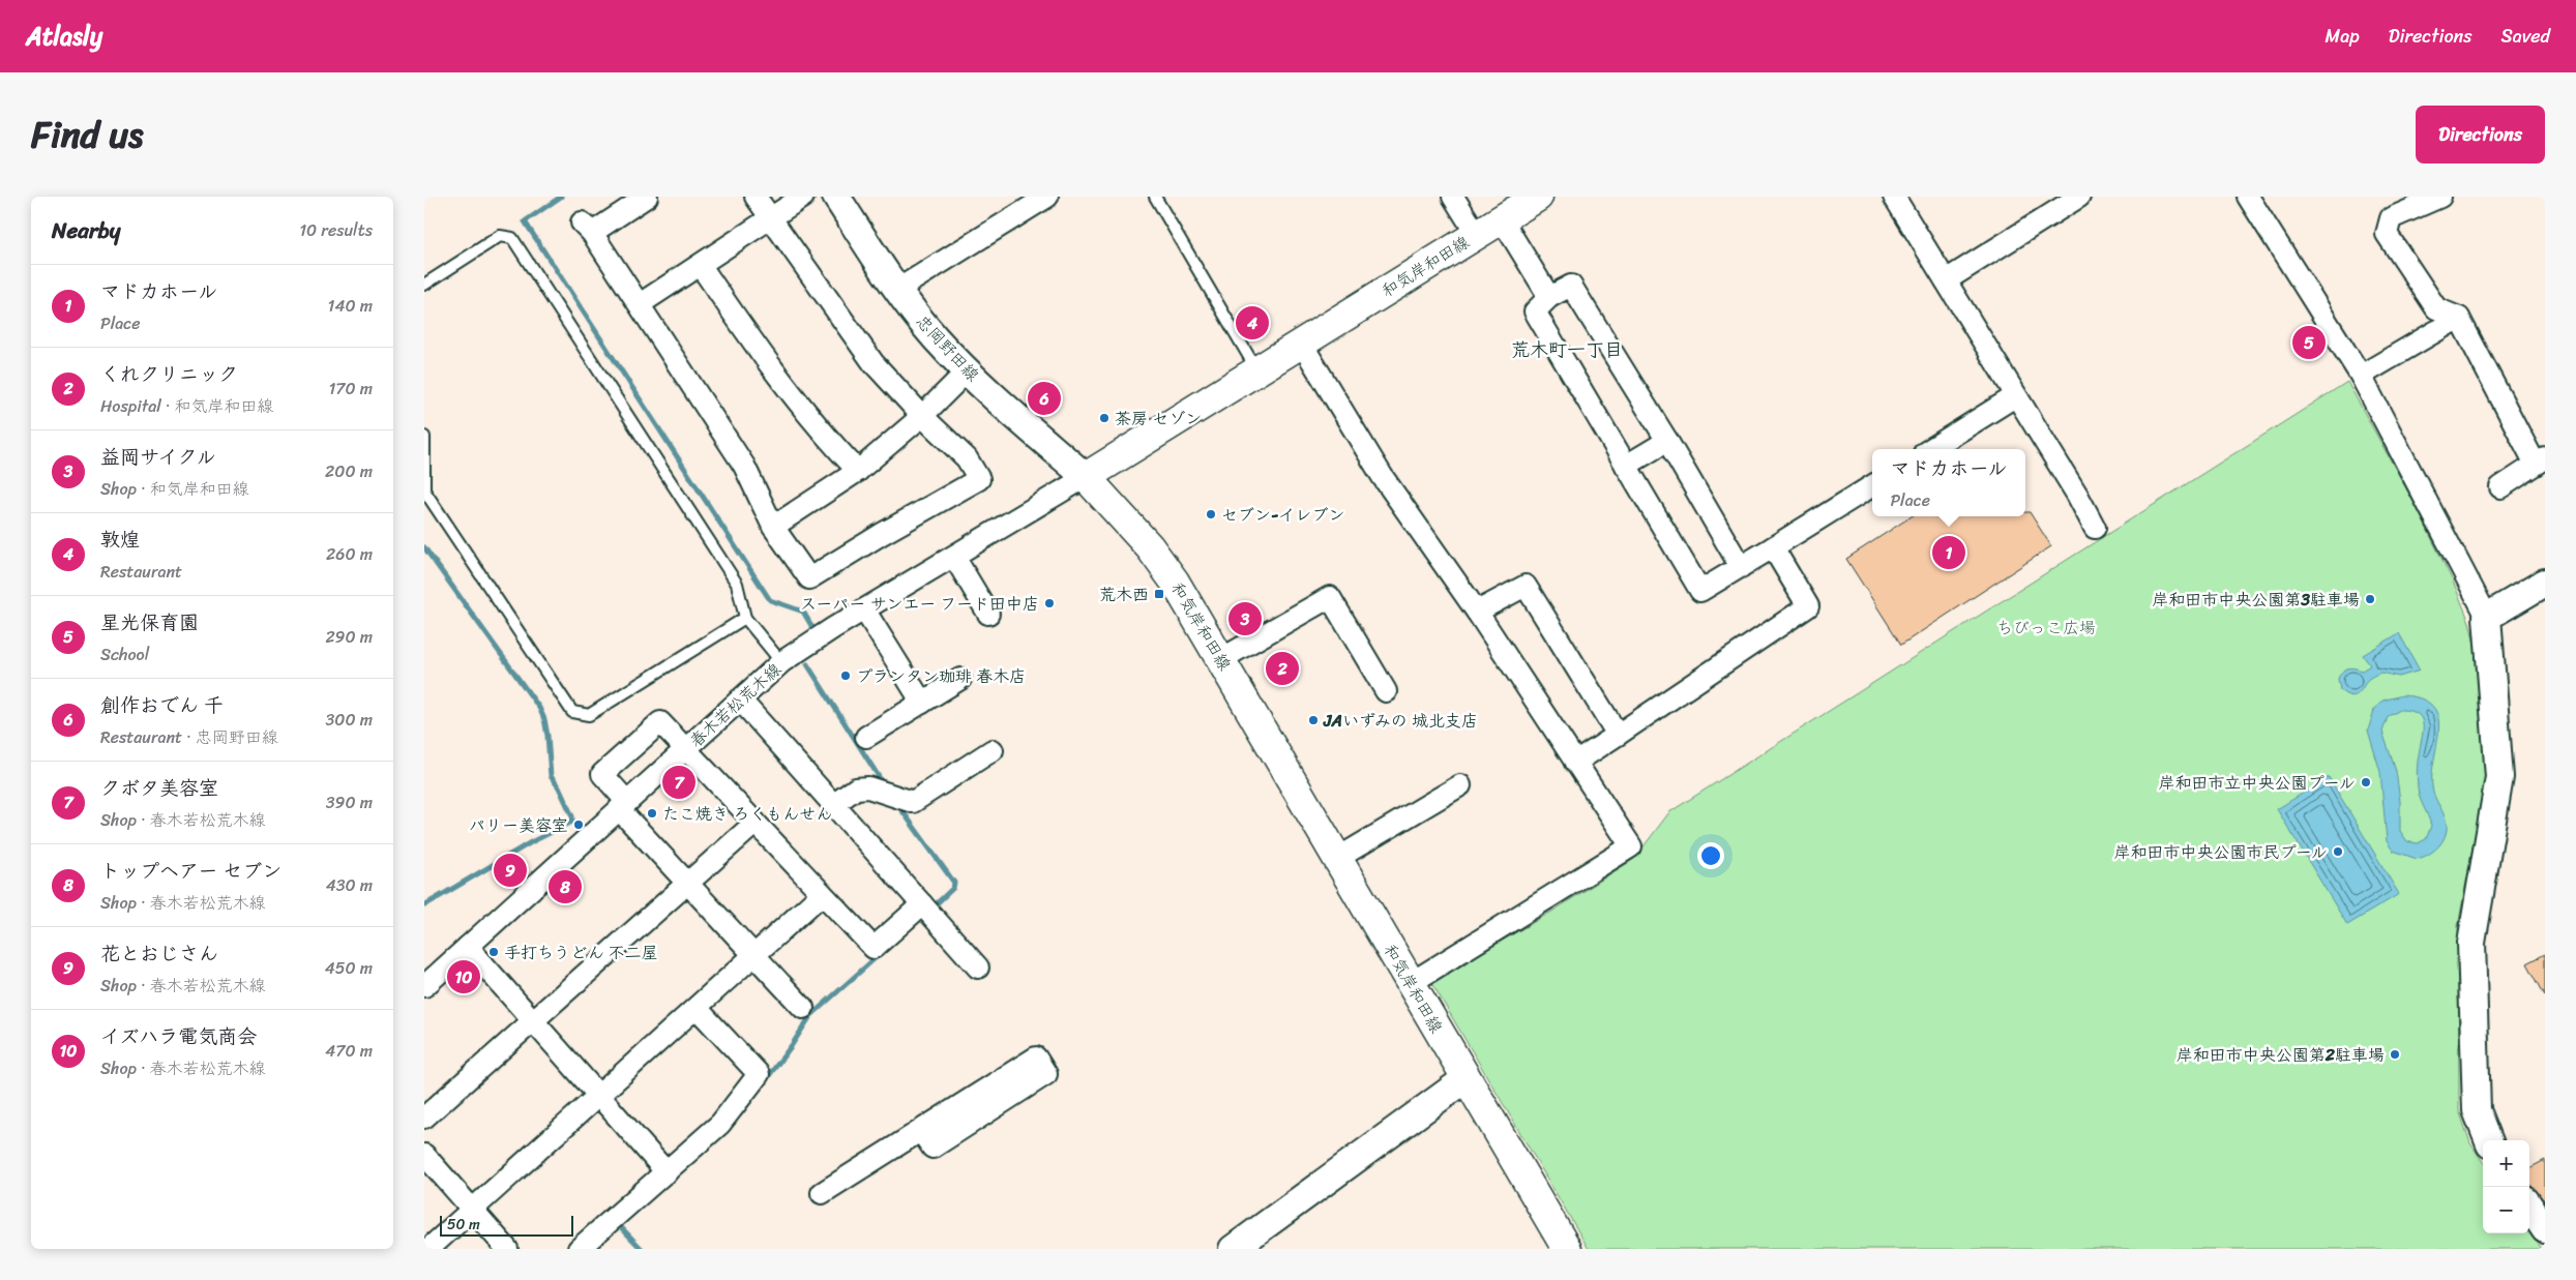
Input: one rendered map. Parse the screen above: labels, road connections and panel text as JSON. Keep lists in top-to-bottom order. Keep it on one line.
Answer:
{"streets":{"main road":["和気岸和田線"],"street":["忠岡野田線","春木若松荒木線"]},"crossings":[["和気岸和田線","忠岡野田線"],["和気岸和田線","春木若松荒木線"],["忠岡野田線","春木若松荒木線"]],"districts":["荒木町一丁目"],"parks":["ちびっこ広場"],"places":{"other":["茶房 セゾン","セブン-イレブン","岸和田市中央公園第3駐車場","スーパー サンエー フード田中店","プランタン珈琲 春木店","JAいずみの 城北支店","岸和田市立中央公園プール","たこ焼き ろくもんせん","パリー美容室","岸和田市中央公園市民プール","手打ちうどん 不二屋","岸和田市中央公園第2駐車場"],"transit":["荒木西"]},"scale_bar":"50 m","page":{"header":"Atlasly","nav":["Map","Directions","Saved"],"title":"Find us","buttons":"Directions","heading":["Nearby","10 results"],"list":[{"mark":"1","name":"マドカホール","note":"Place","value":"140 m"},{"mark":"2","name":"くれクリニック","note":"Hospital · 和気岸和田線","value":"170 m"},{"mark":"3","name":"益岡サイクル","note":"Shop · 和気岸和田線","value":"200 m"},{"mark":"4","name":"敦煌","note":"Restaurant","value":"260 m"},{"mark":"5","name":"星光保育園","note":"School","value":"290 m"},{"mark":"6","name":"創作おでん 千","note":"Restaurant · 忠岡野田線","value":"300 m"},{"mark":"7","name":"クボタ美容室","note":"Shop · 春木若松荒木線","value":"390 m"},{"mark":"8","name":"トップヘアー セブン","note":"Shop · 春木若松荒木線","value":"430 m"},{"mark":"9","name":"花とおじさん","note":"Shop · 春木若松荒木線","value":"450 m"},{"mark":"10","name":"イズハラ電気商会","note":"Shop · 春木若松荒木線","value":"470 m"}],"pins":["4","5","6","1","3","2","7","9","8","10"],"popup":["マドカホール","Place"],"map_buttons":["+","−"],"scale":"50 m"}}
